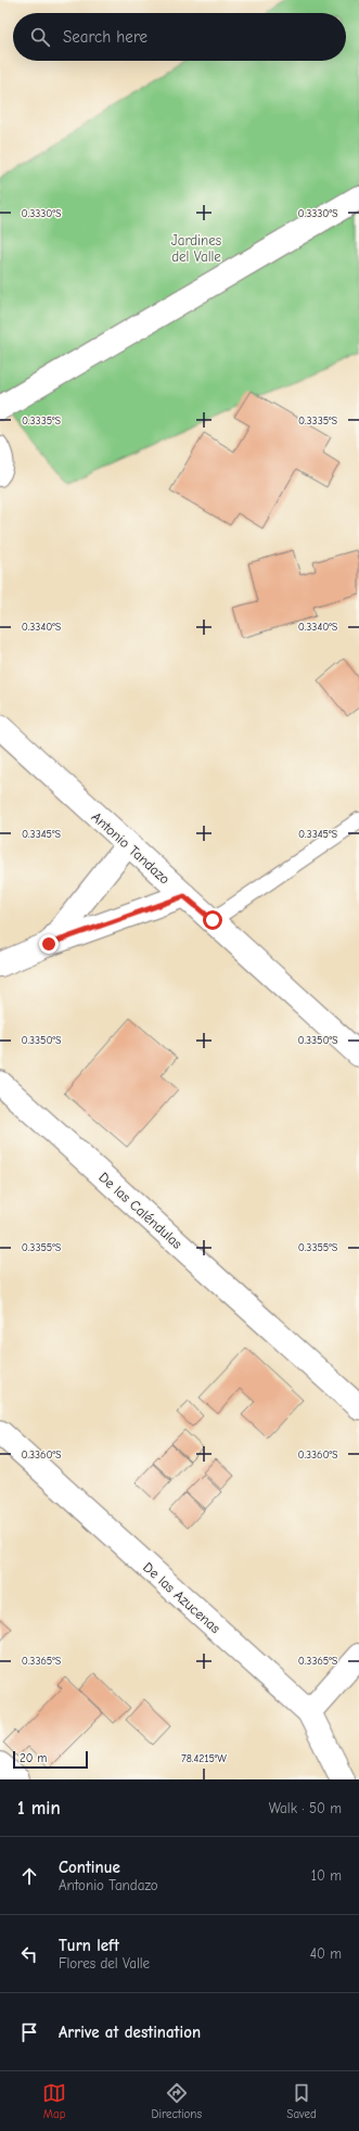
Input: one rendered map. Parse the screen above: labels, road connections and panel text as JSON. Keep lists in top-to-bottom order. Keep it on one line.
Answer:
{"streets":{"street":["Antonio Tandazo","De las Caléndulas","De las Azucenas"]},"parks":["Jardines del Valle"],"scale_bar":"20 m","page":{"search":"Search here","scale":"20 m","heading":["1 min","Walk · 50 m"],"list":[["Continue","Antonio Tandazo","10 m"],["Turn left","Flores del Valle","40 m"],"Arrive at destination"],"nav":["Map","Directions","Saved"]},"coordinates":["0.3330°S","0.3335°S","0.3340°S","0.3345°S","0.3350°S","0.3355°S","0.3360°S","0.3365°S","78.4215°W"]}
